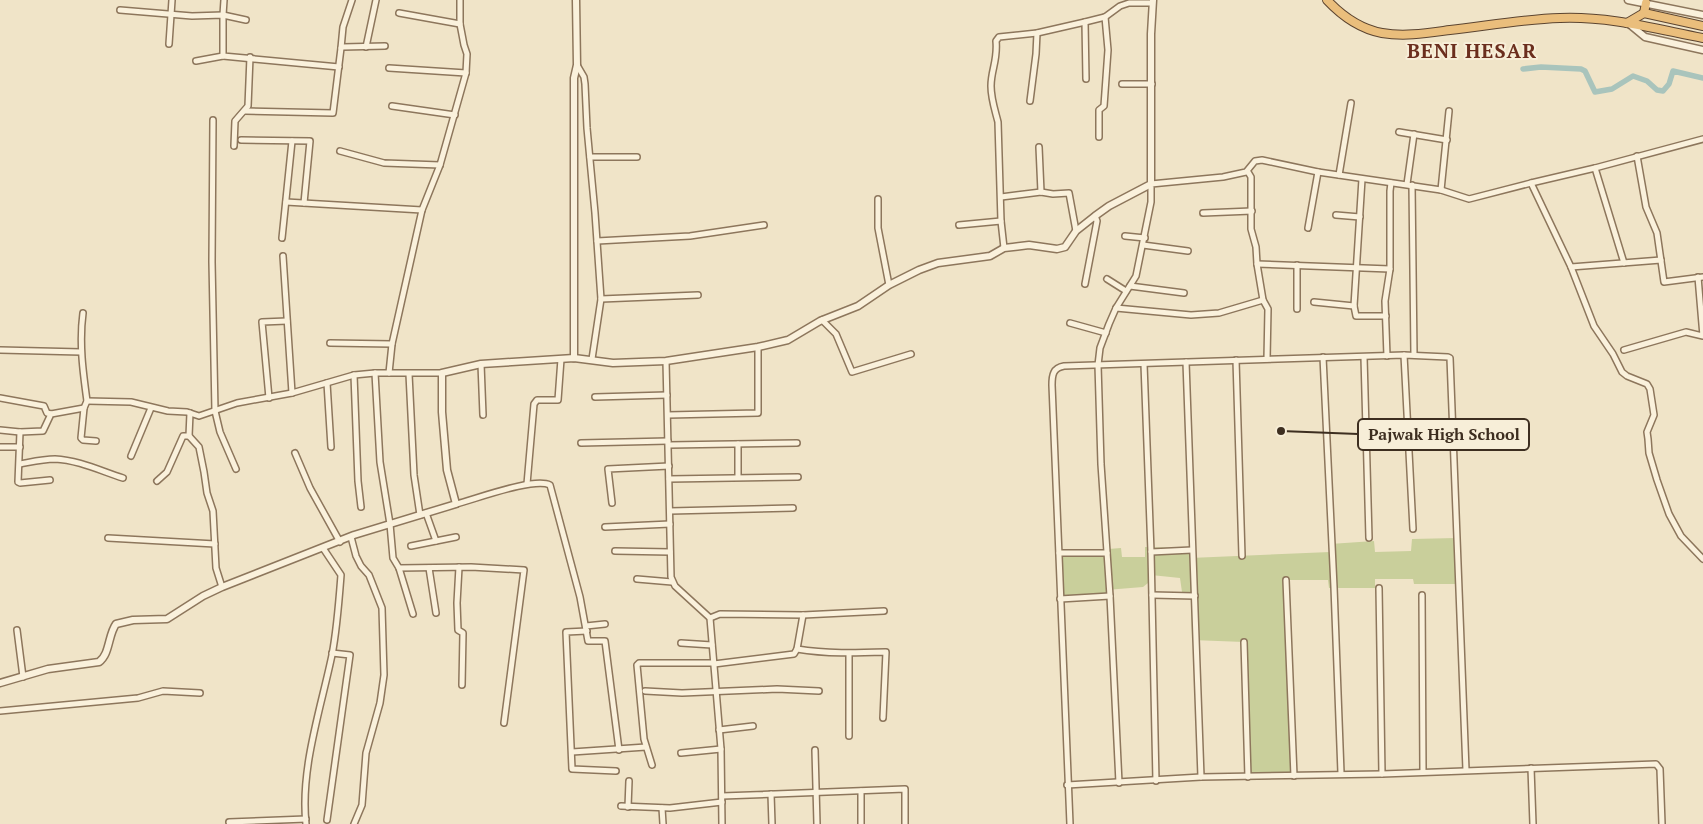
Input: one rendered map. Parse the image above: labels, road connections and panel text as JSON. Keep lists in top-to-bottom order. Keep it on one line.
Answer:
{"districts":["BENI HESAR"],"places":["Pajwak High School"]}
